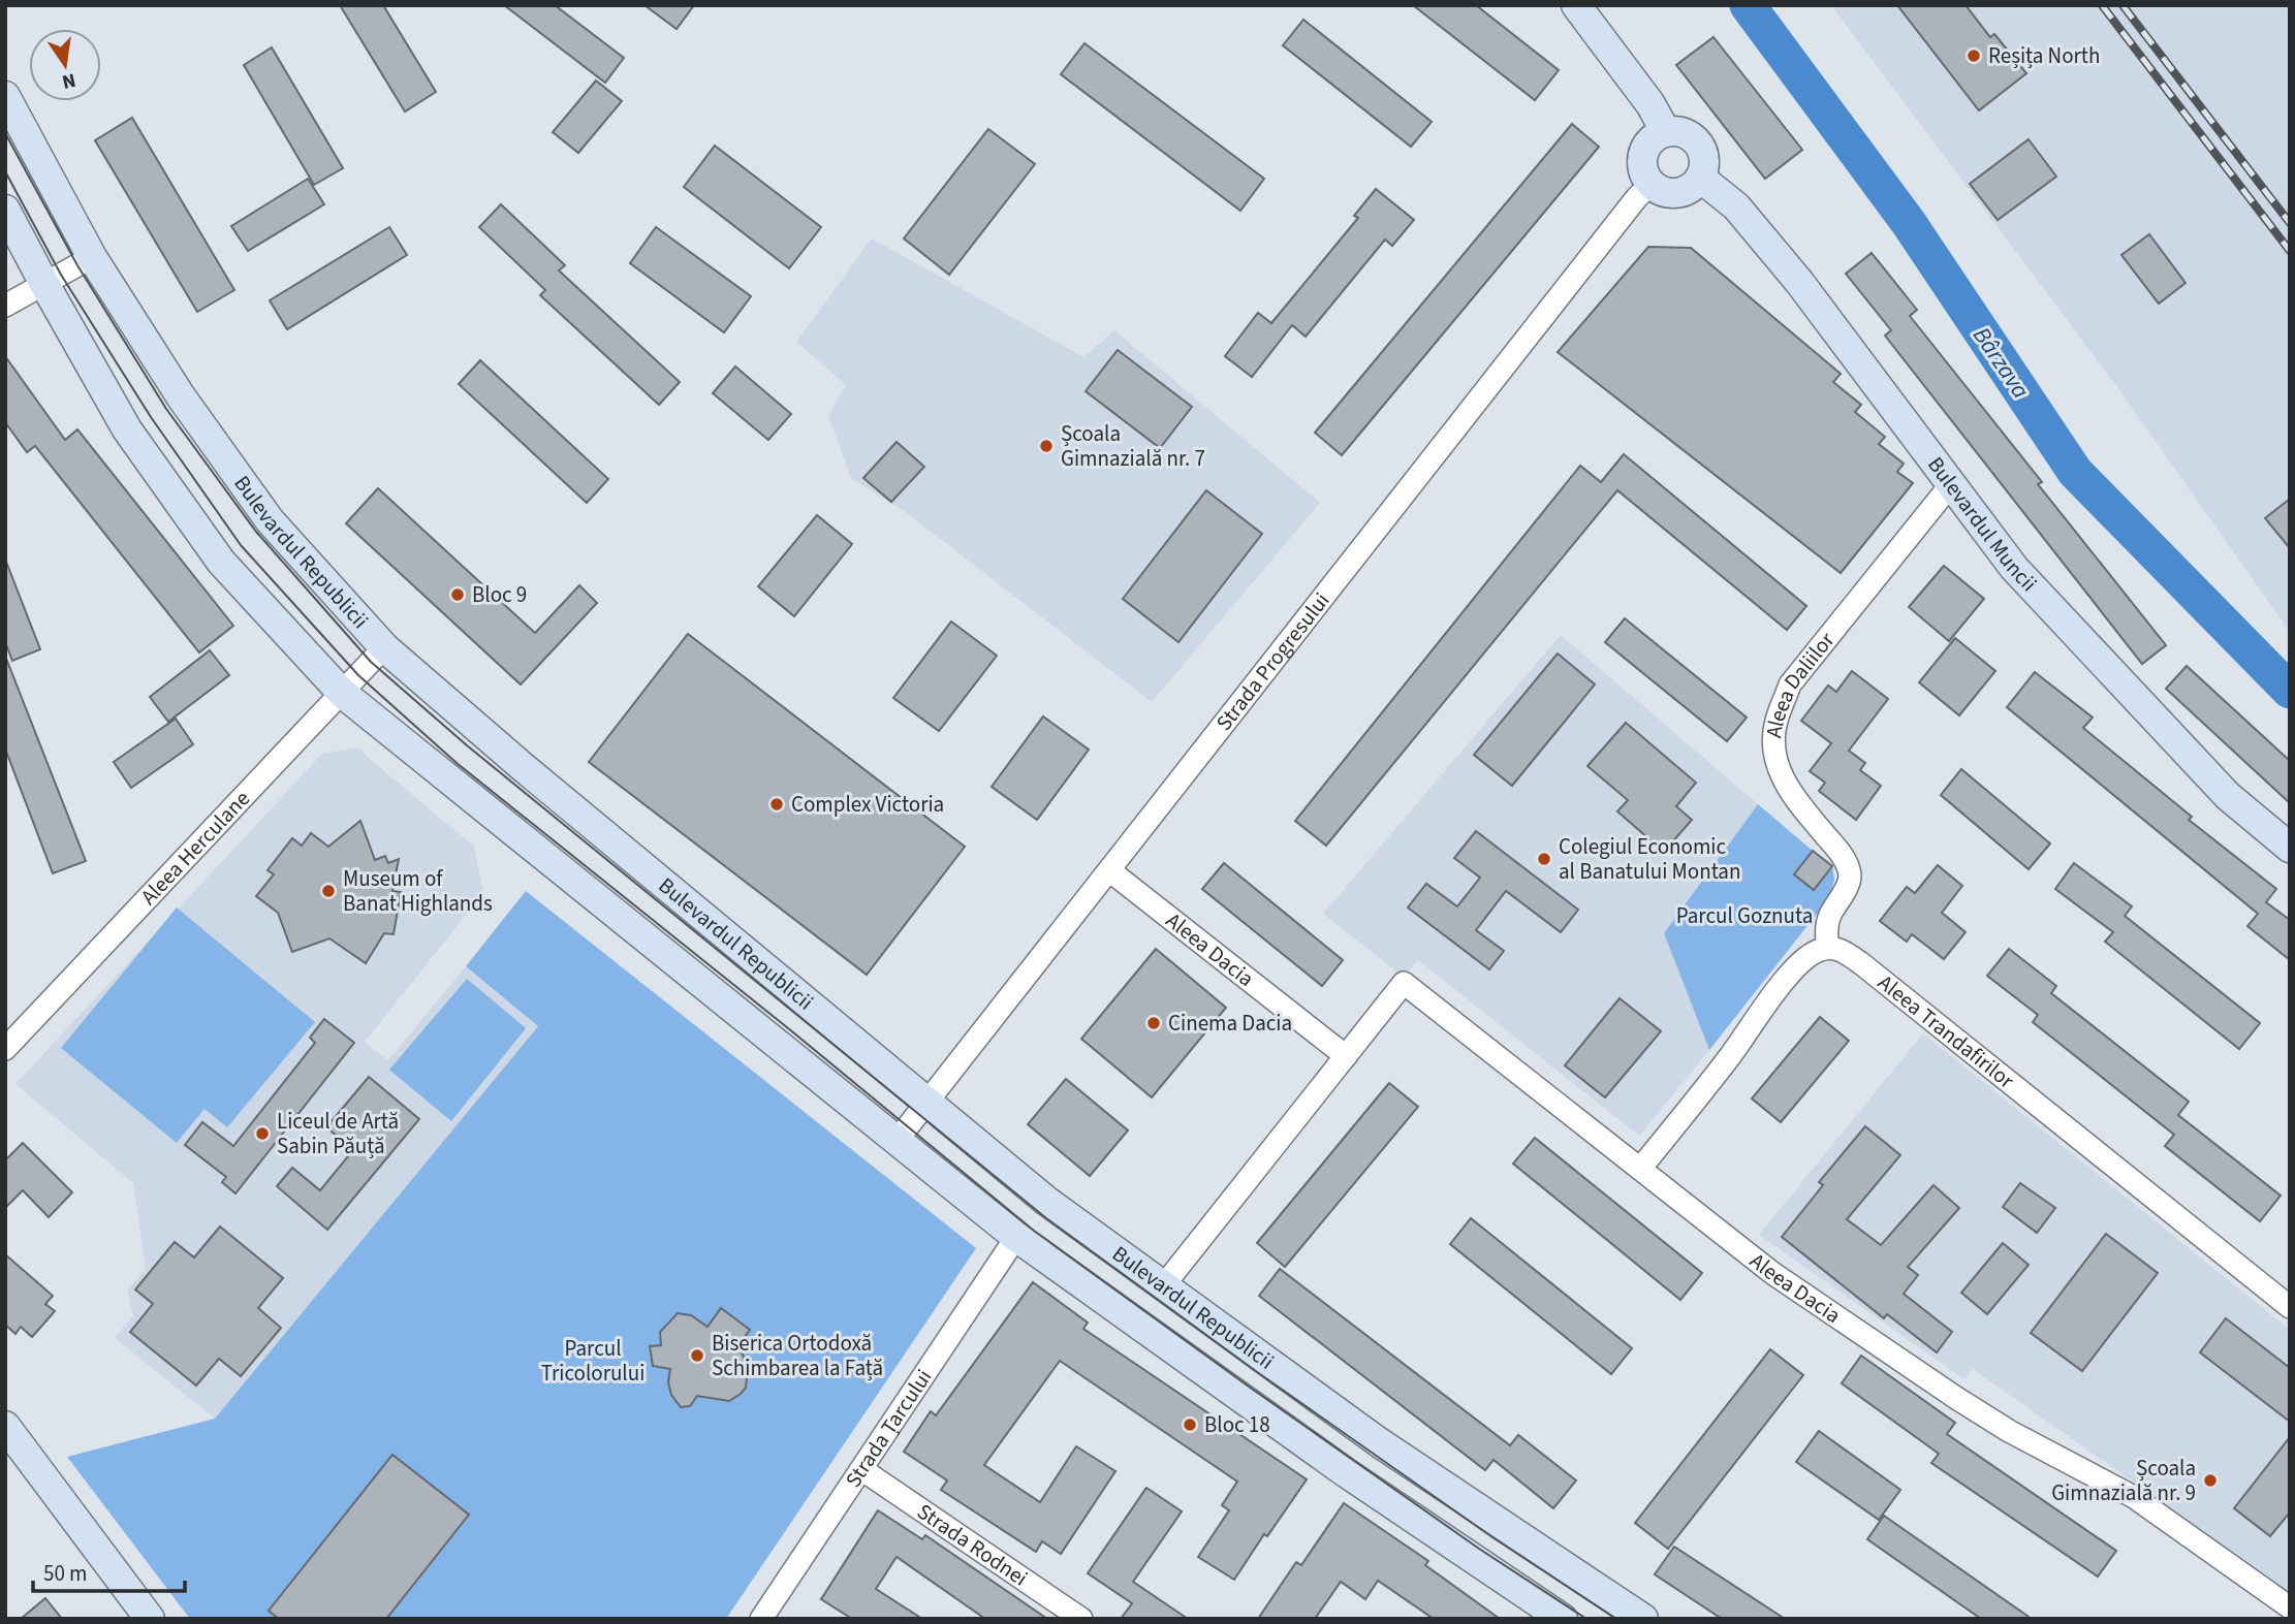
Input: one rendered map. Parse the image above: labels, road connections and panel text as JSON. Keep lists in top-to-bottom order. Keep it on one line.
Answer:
{"streets":{"main road":["Bulevardul Muncii","Bulevardul Republicii"],"street":["Strada Progresului","Aleea Daliilor","Aleea Herculane","Aleea Dacia","Aleea Trandafirilor","Strada Țarcului","Strada Rodnei"]},"crossings":[["Bulevardul Muncii","Strada Progresului"],["Bulevardul Muncii","Aleea Daliilor"],["Bulevardul Republicii","Strada Progresului"],["Bulevardul Republicii","Aleea Herculane"],["Bulevardul Republicii","Aleea Dacia"],["Bulevardul Republicii","Strada Țarcului"],["Strada Progresului","Aleea Dacia"],["Aleea Daliilor","Aleea Trandafirilor"],["Strada Țarcului","Strada Rodnei"]],"water":["Bârzava"],"parks":["Parcul Goznuta","Parcul Tricolorului"],"places":["Reșița North","Școala Gimnazială nr. 7","Bloc 9","Complex Victoria","Colegiul Economic al Banatului Montan","Museum of Banat Highlands","Cinema Dacia","Liceul de Artă Sabin Păuță","Biserica Ortodoxă Schimbarea la Față","Bloc 18","Școala Gimnazială nr. 9"],"scale_bar":"50 m","north":"bottom"}
